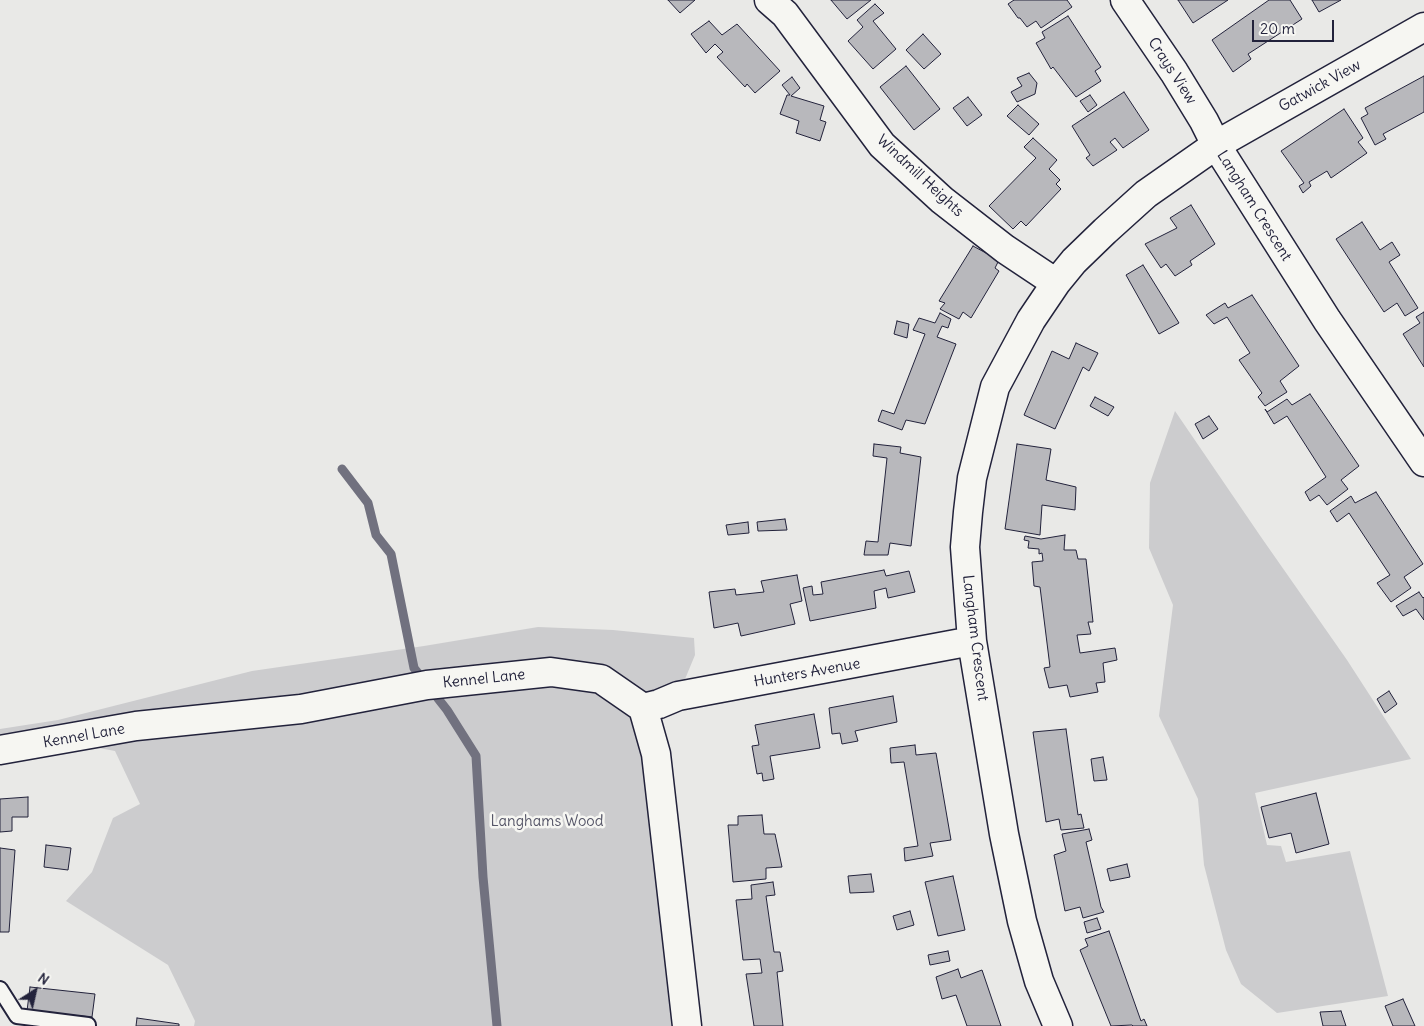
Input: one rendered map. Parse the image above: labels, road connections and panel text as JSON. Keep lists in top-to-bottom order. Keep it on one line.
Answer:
{"streets":{"street":["Crays View","Gatwick View","Windmill Heights","Langham Crescent","Hunters Avenue","Kennel Lane"]},"crossings":[["Crays View","Gatwick View"],["Crays View","Langham Crescent"],["Gatwick View","Langham Crescent"],["Windmill Heights","Langham Crescent"],["Langham Crescent","Hunters Avenue"],["Hunters Avenue","Kennel Lane"]],"parks":["Langhams Wood"],"scale_bar":"20 m","north":"top right"}
